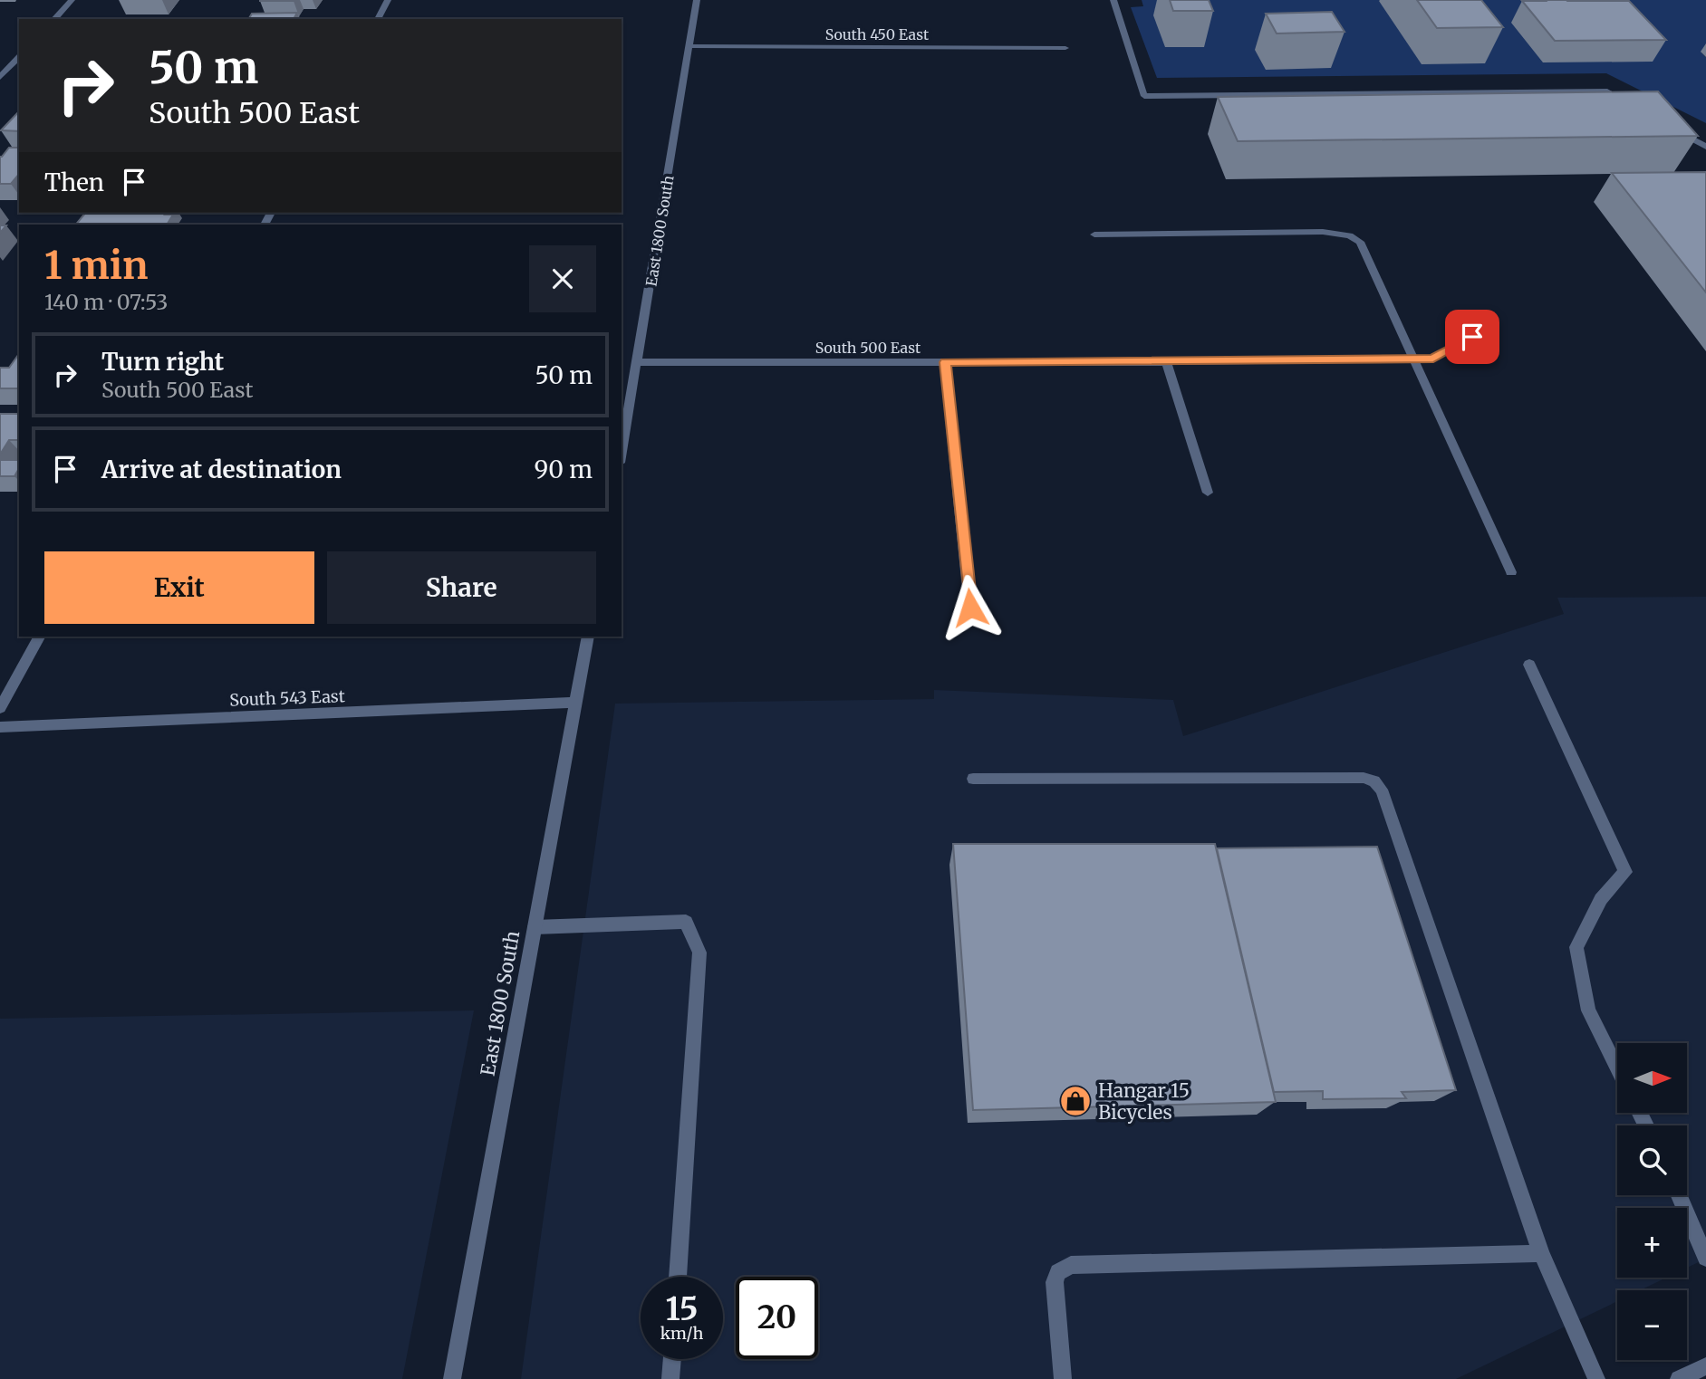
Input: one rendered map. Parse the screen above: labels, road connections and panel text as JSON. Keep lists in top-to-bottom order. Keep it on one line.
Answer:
{"streets":{"street":["South 450 East","East 1800 South","South 500 East","South 543 East"]},"crossings":[["South 450 East","East 1800 South"],["East 1800 South","South 500 East"],["East 1800 South","South 543 East"]],"places":{"shop":["Hangar 15 Bicycles"]},"north":"right","page":{"turn":["50 m","South 500 East"],"then":"Then","heading":["1 min","140 m · 07:53"],"list":[{"name":"Turn right","note":"South 500 East","value":"50 m"},{"name":"Arrive at destination","value":"90 m"}],"buttons":["Exit","Share"],"map_buttons":["+","−"],"speed":"15 km/h","limit":"20"}}
